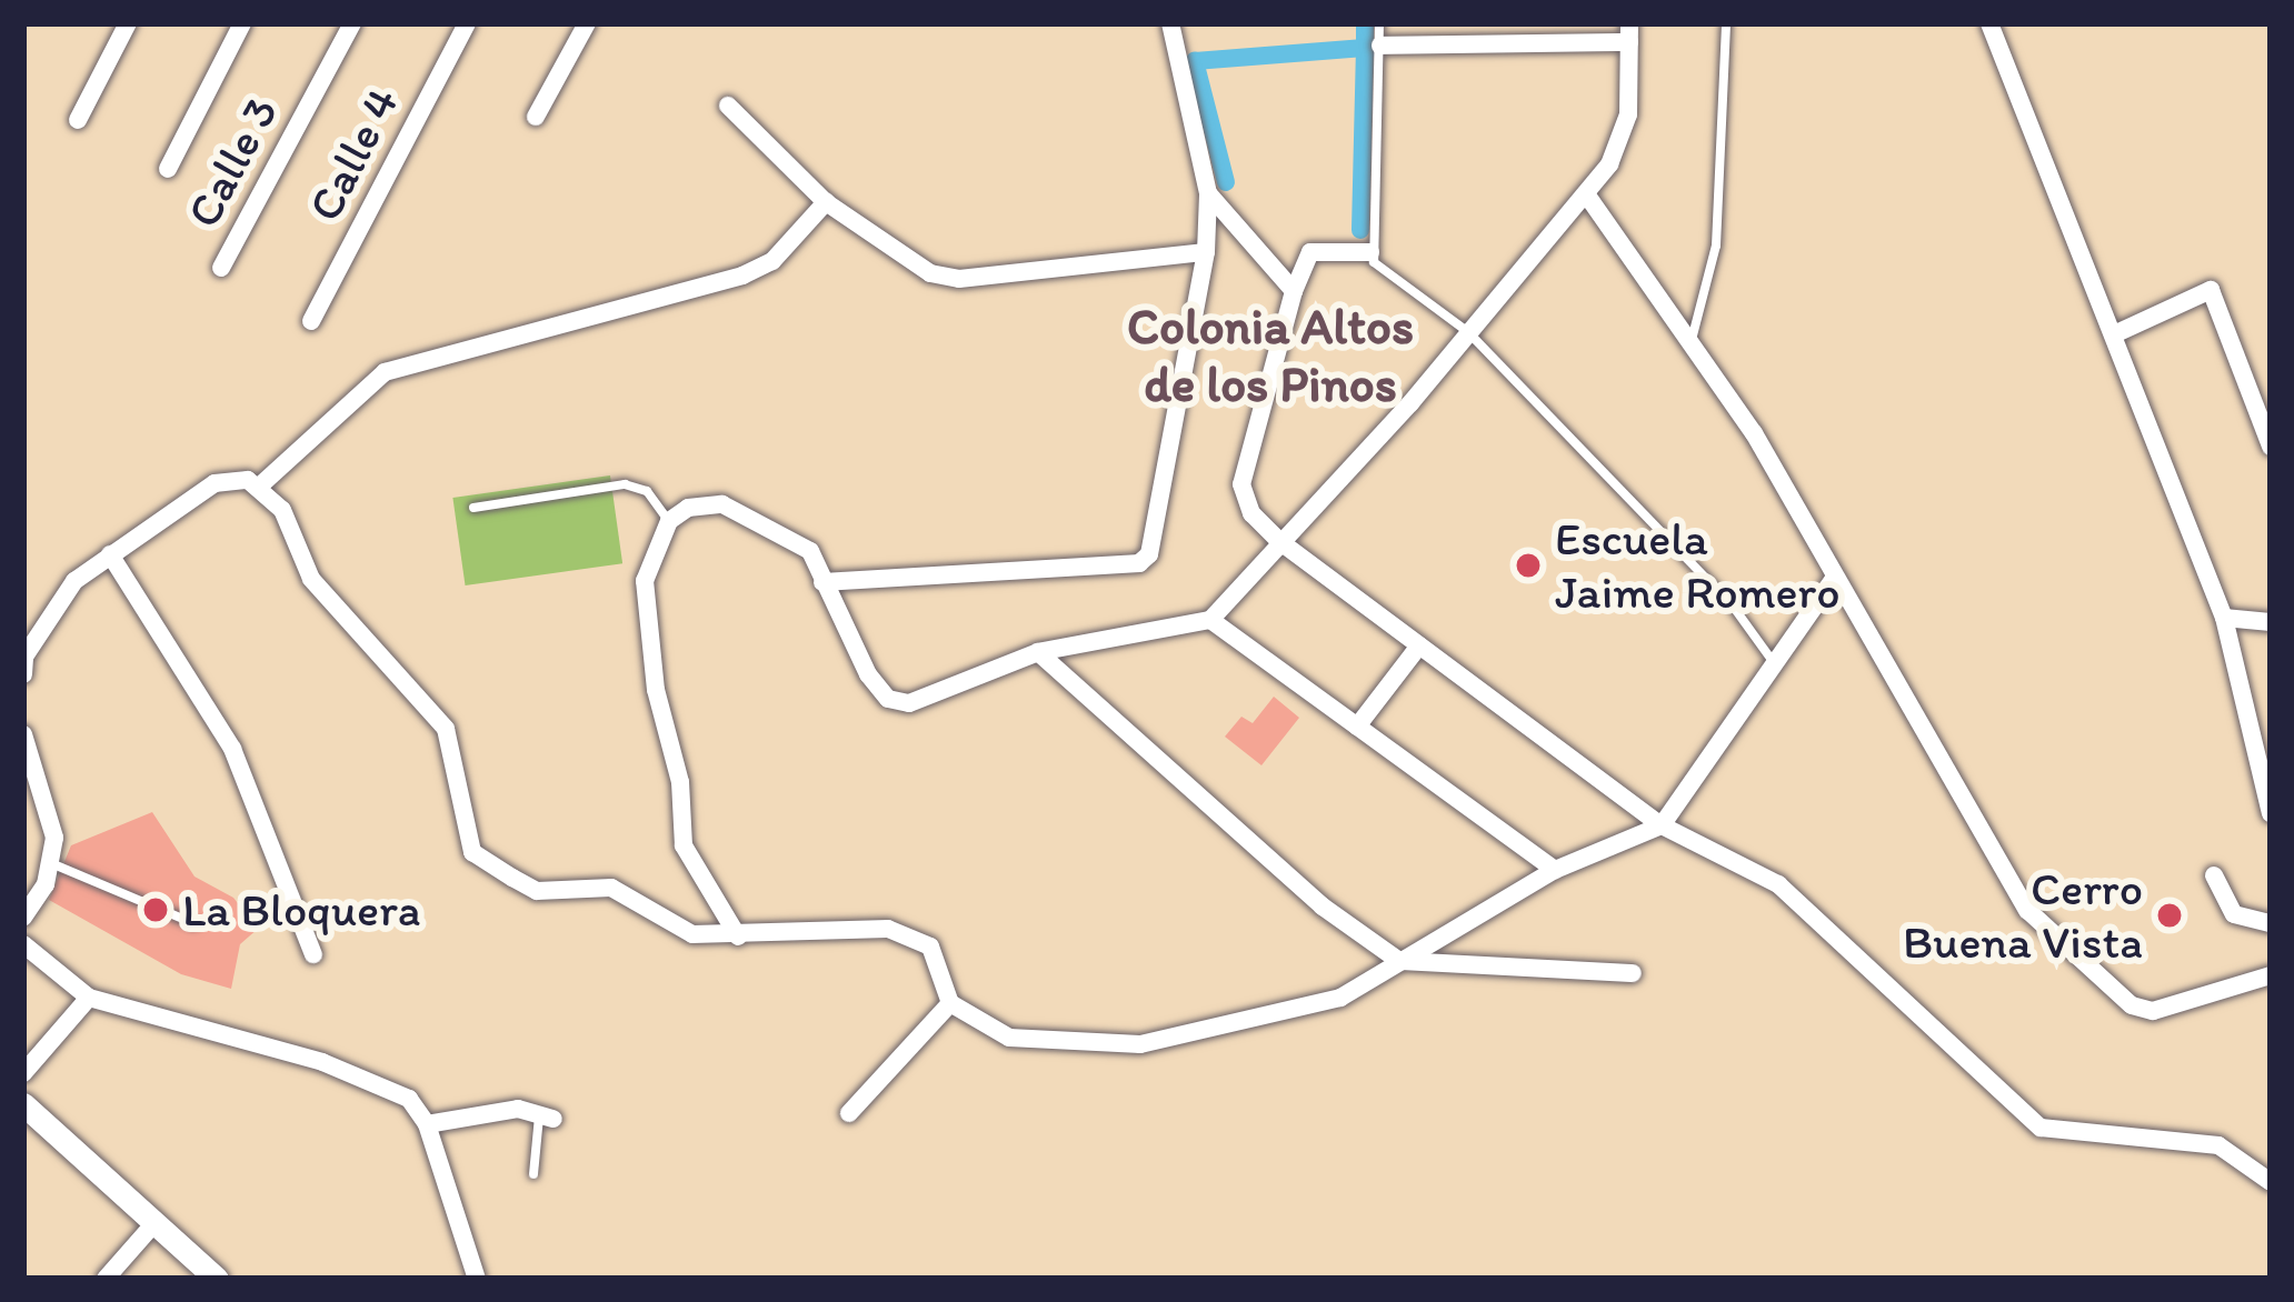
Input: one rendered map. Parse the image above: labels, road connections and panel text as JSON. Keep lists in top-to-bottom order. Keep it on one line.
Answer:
{"streets":{"street":["Calle 4","Calle 3"]},"districts":["Colonia Altos de los Pinos"],"places":["Escuela Jaime Romero","La Bloquera","Cerro Buena Vista"]}
